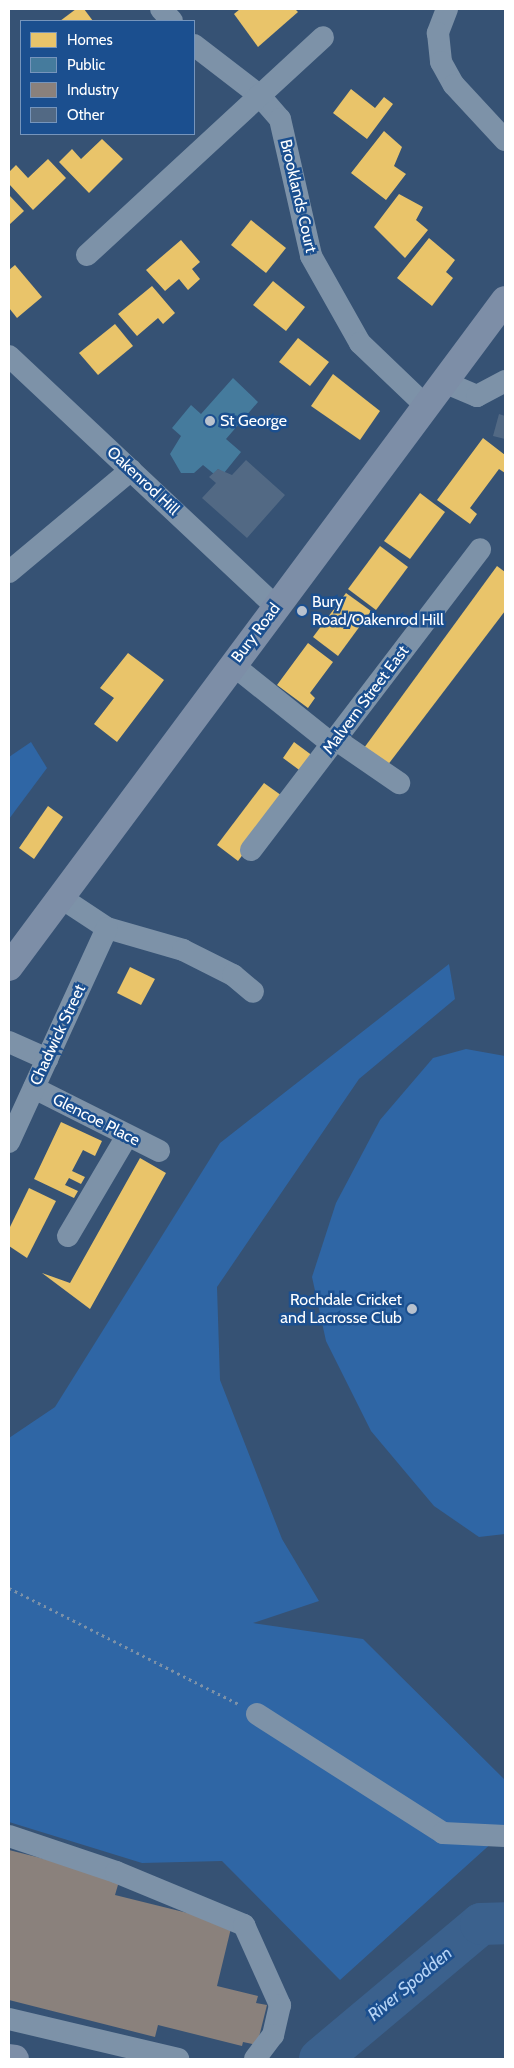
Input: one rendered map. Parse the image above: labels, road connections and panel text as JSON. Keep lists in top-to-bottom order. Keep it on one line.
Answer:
{"streets":{"main road":["Bury Road"],"street":["Brooklands Court","Oakenrod Hill","Malvern Street East","Chadwick Street","Glencoe Place"]},"crossings":[["Brooklands Court","Bury Road"],["Oakenrod Hill","Bury Road"],["Chadwick Street","Glencoe Place"]],"water":["River Spodden"],"places":["St George","Bury Road/Oakenrod Hill","Rochdale Cricket and Lacrosse Club"],"legend":["Homes","Public","Industry","Other"]}
